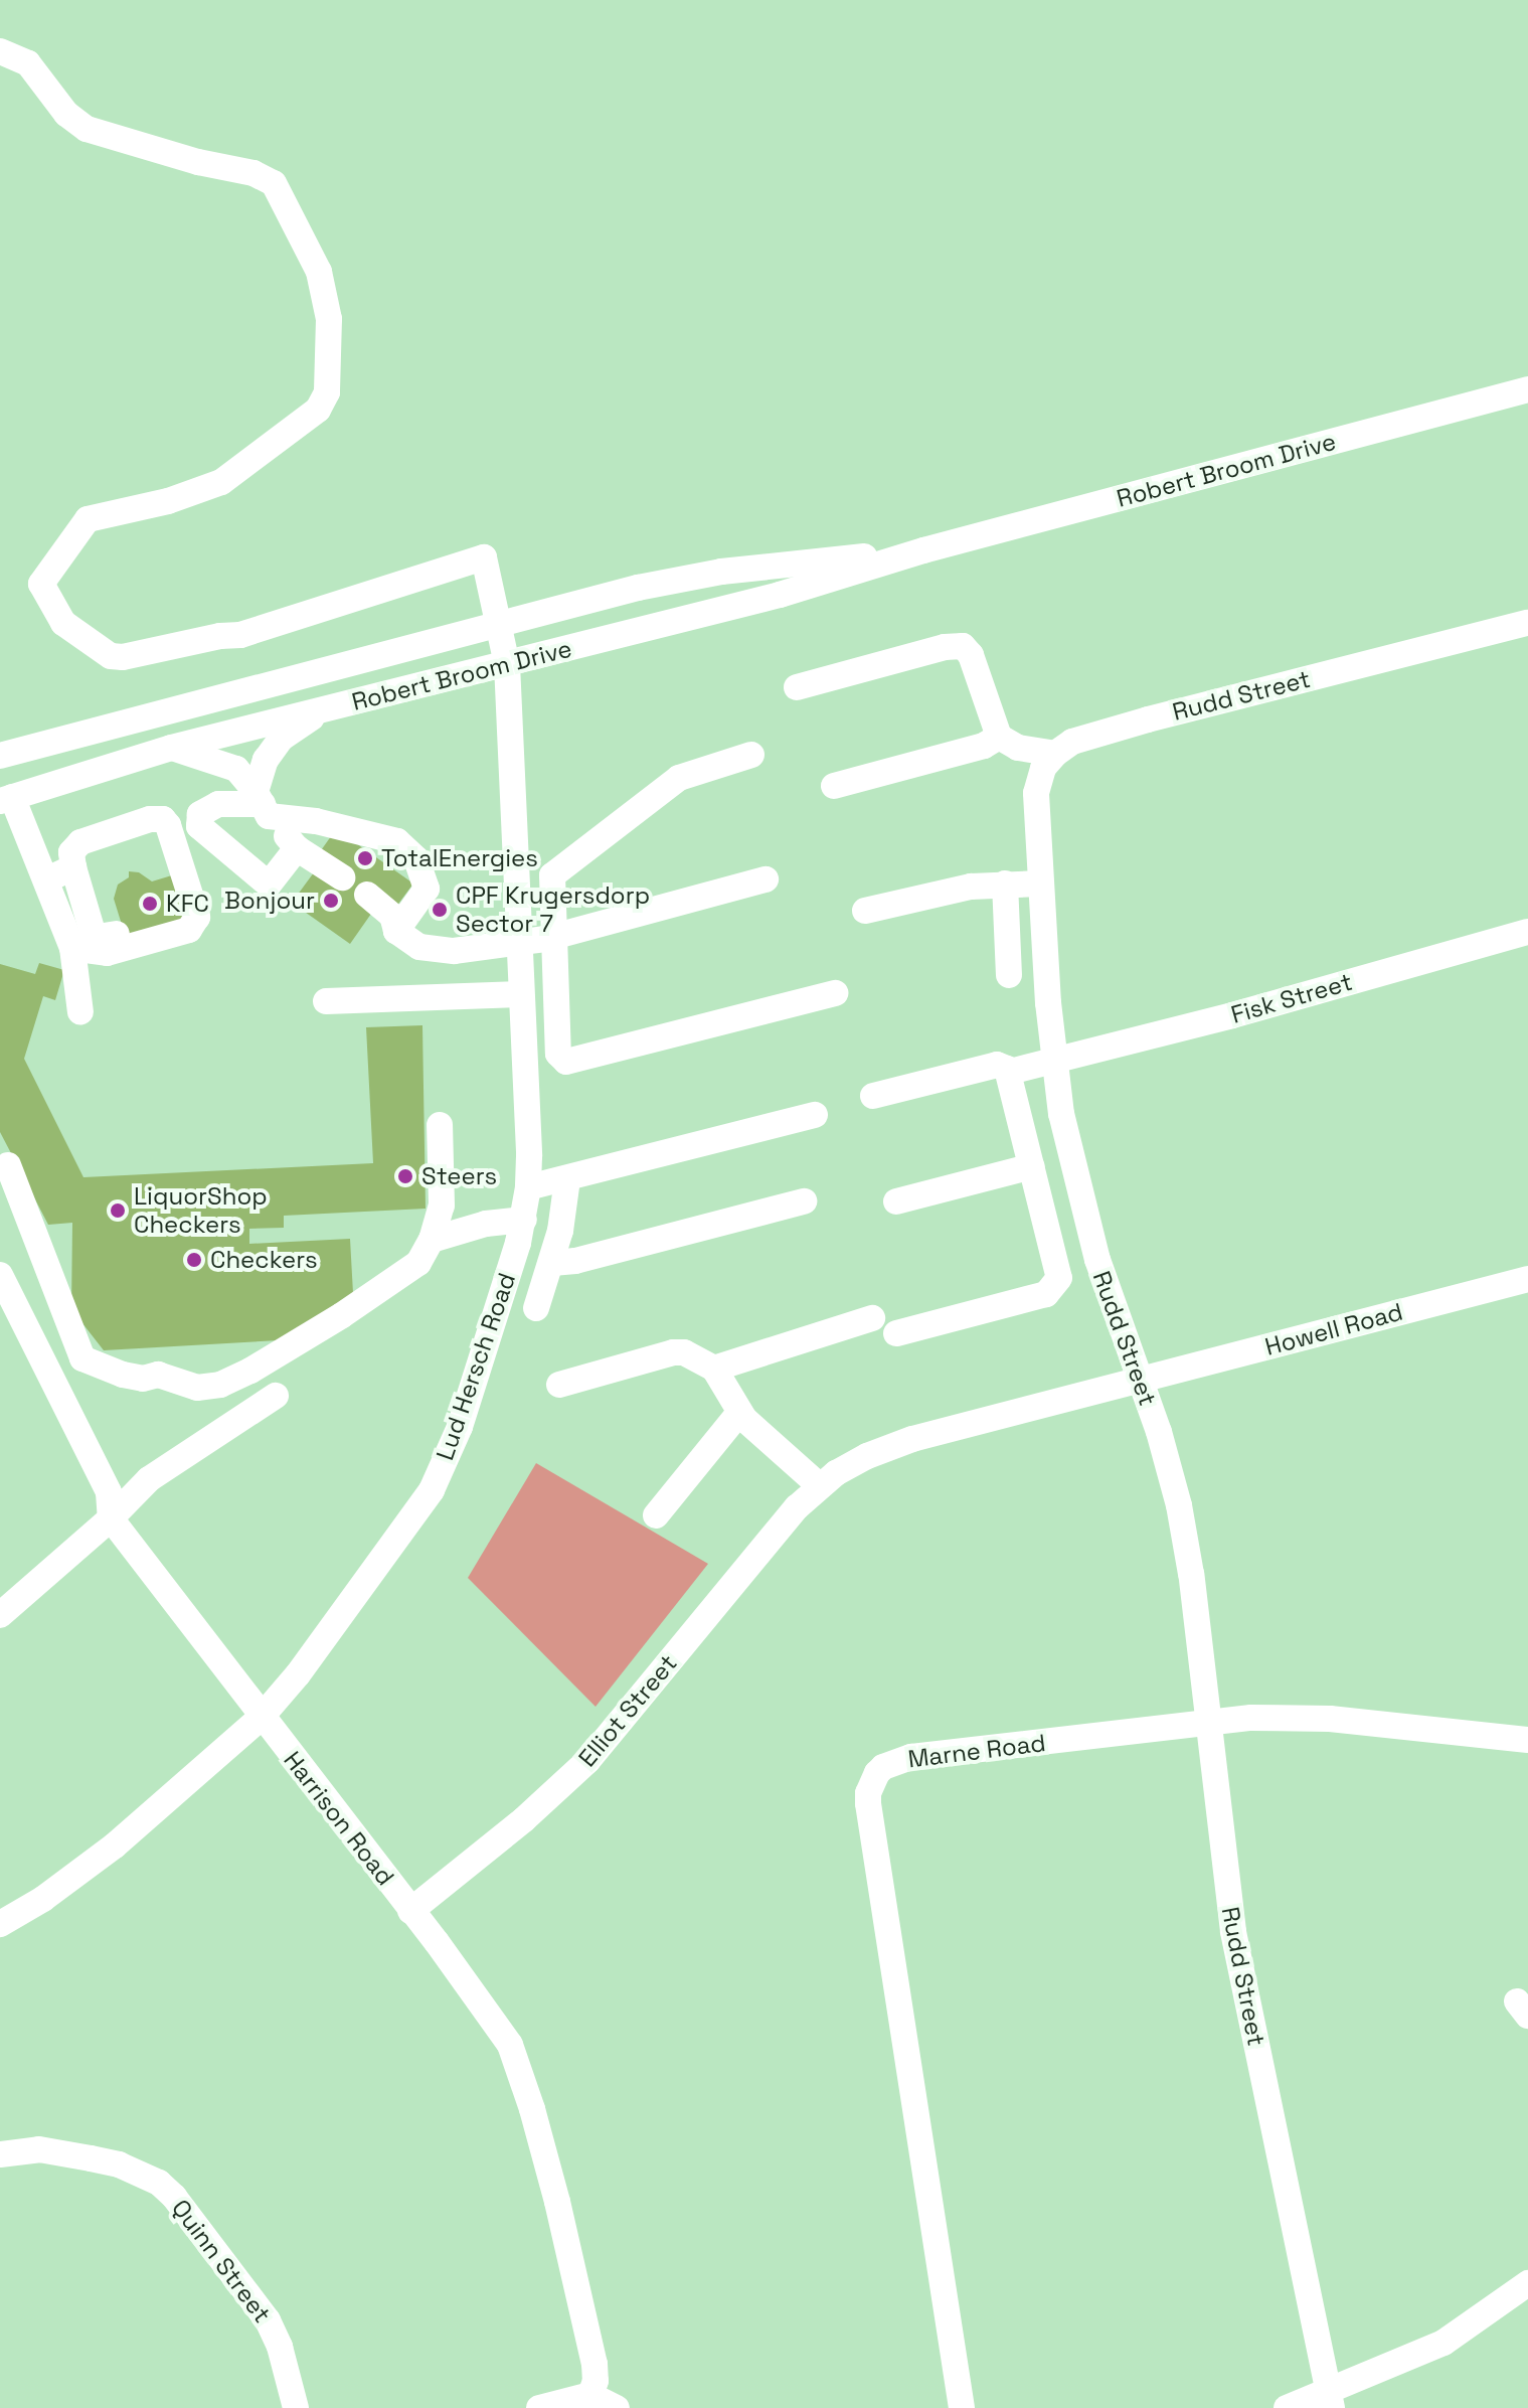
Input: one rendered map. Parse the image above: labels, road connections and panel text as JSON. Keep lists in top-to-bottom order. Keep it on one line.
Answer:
{"streets":{"street":["Robert Broom Drive","Rudd Street","Fisk Street","Howell Road","Lud Hersch Road","Elliot Street","Marne Road","Harrison Road","Quinn Street"]},"crossings":[["Robert Broom Drive","Lud Hersch Road"],["Rudd Street","Fisk Street"],["Rudd Street","Howell Road"],["Rudd Street","Elliot Street"],["Rudd Street","Marne Road"],["Howell Road","Elliot Street"],["Lud Hersch Road","Harrison Road"],["Elliot Street","Harrison Road"]],"places":["TotalEnergies","Bonjour","KFC","CPF Krugersdorp Sector 7","Steers","LiquorShop Checkers","Checkers"]}
